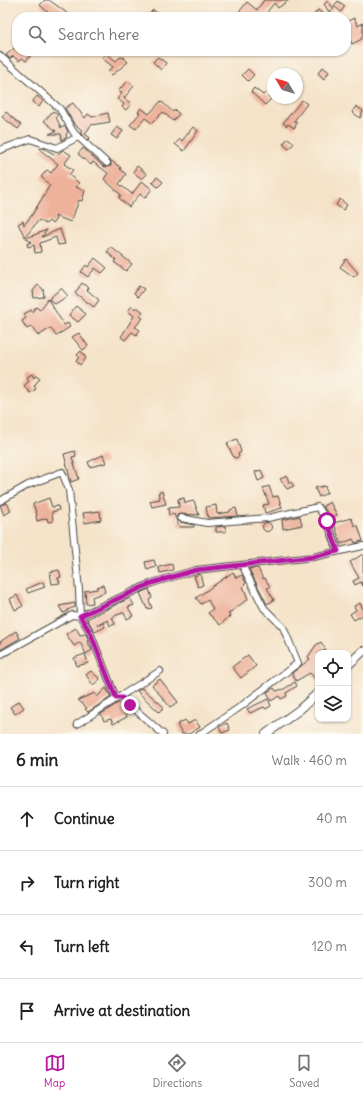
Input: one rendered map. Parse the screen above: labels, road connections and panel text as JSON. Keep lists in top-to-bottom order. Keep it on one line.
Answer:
{"north":"top left","page":{"search":"Search here","heading":["6 min","Walk · 460 m"],"list":[["Continue","40 m"],["Turn right","300 m"],["Turn left","120 m"],"Arrive at destination"],"nav":["Map","Directions","Saved"]}}
